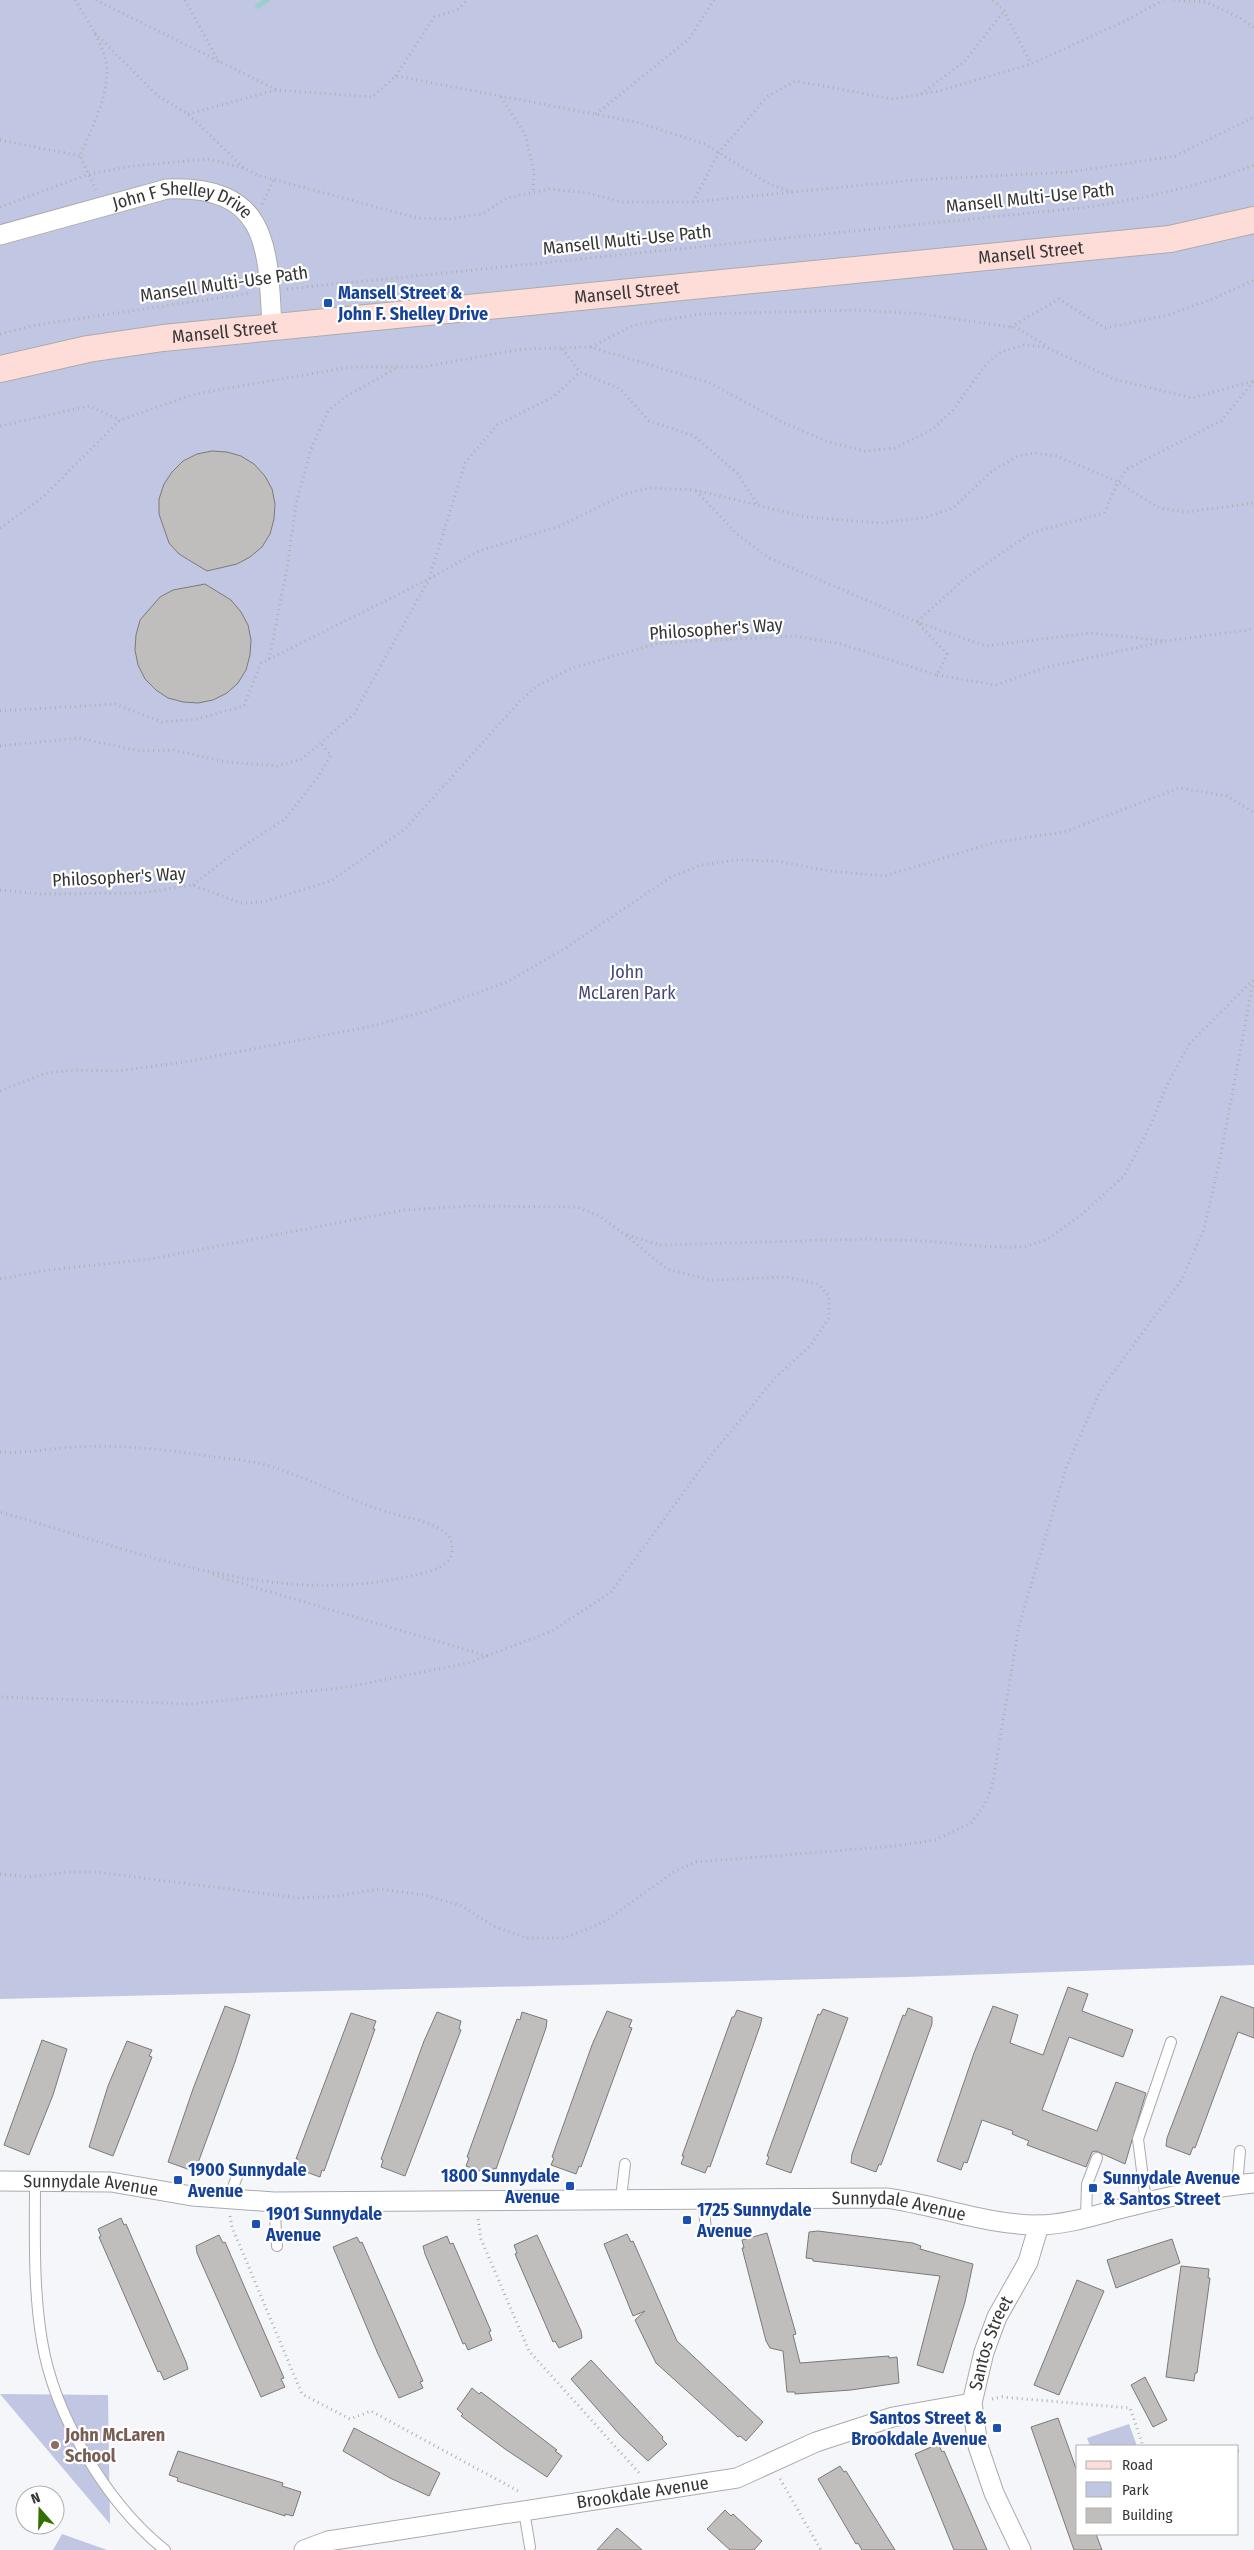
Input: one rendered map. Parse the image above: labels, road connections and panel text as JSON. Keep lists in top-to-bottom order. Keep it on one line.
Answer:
{"streets":{"street":["John F Shelley Drive","Mansell Street","Sunnydale Avenue","Santos Street","Brookdale Avenue"],"path":["Mansell Multi-Use Path","Philosopher's Way"]},"crossings":[["Mansell Multi-Use Path","John F Shelley Drive"],["John F Shelley Drive","Mansell Street"],["Sunnydale Avenue","Santos Street"],["Santos Street","Brookdale Avenue"]],"parks":["John McLaren Park"],"places":{"transit":["Mansell Street & John F. Shelley Drive","1900 Sunnydale Avenue","1800 Sunnydale Avenue","Sunnydale Avenue & Santos Street","1725 Sunnydale Avenue","1901 Sunnydale Avenue","Santos Street & Brookdale Avenue"],"other":["John McLaren School"]},"legend":["Road","Park","Building"],"north":"top"}
